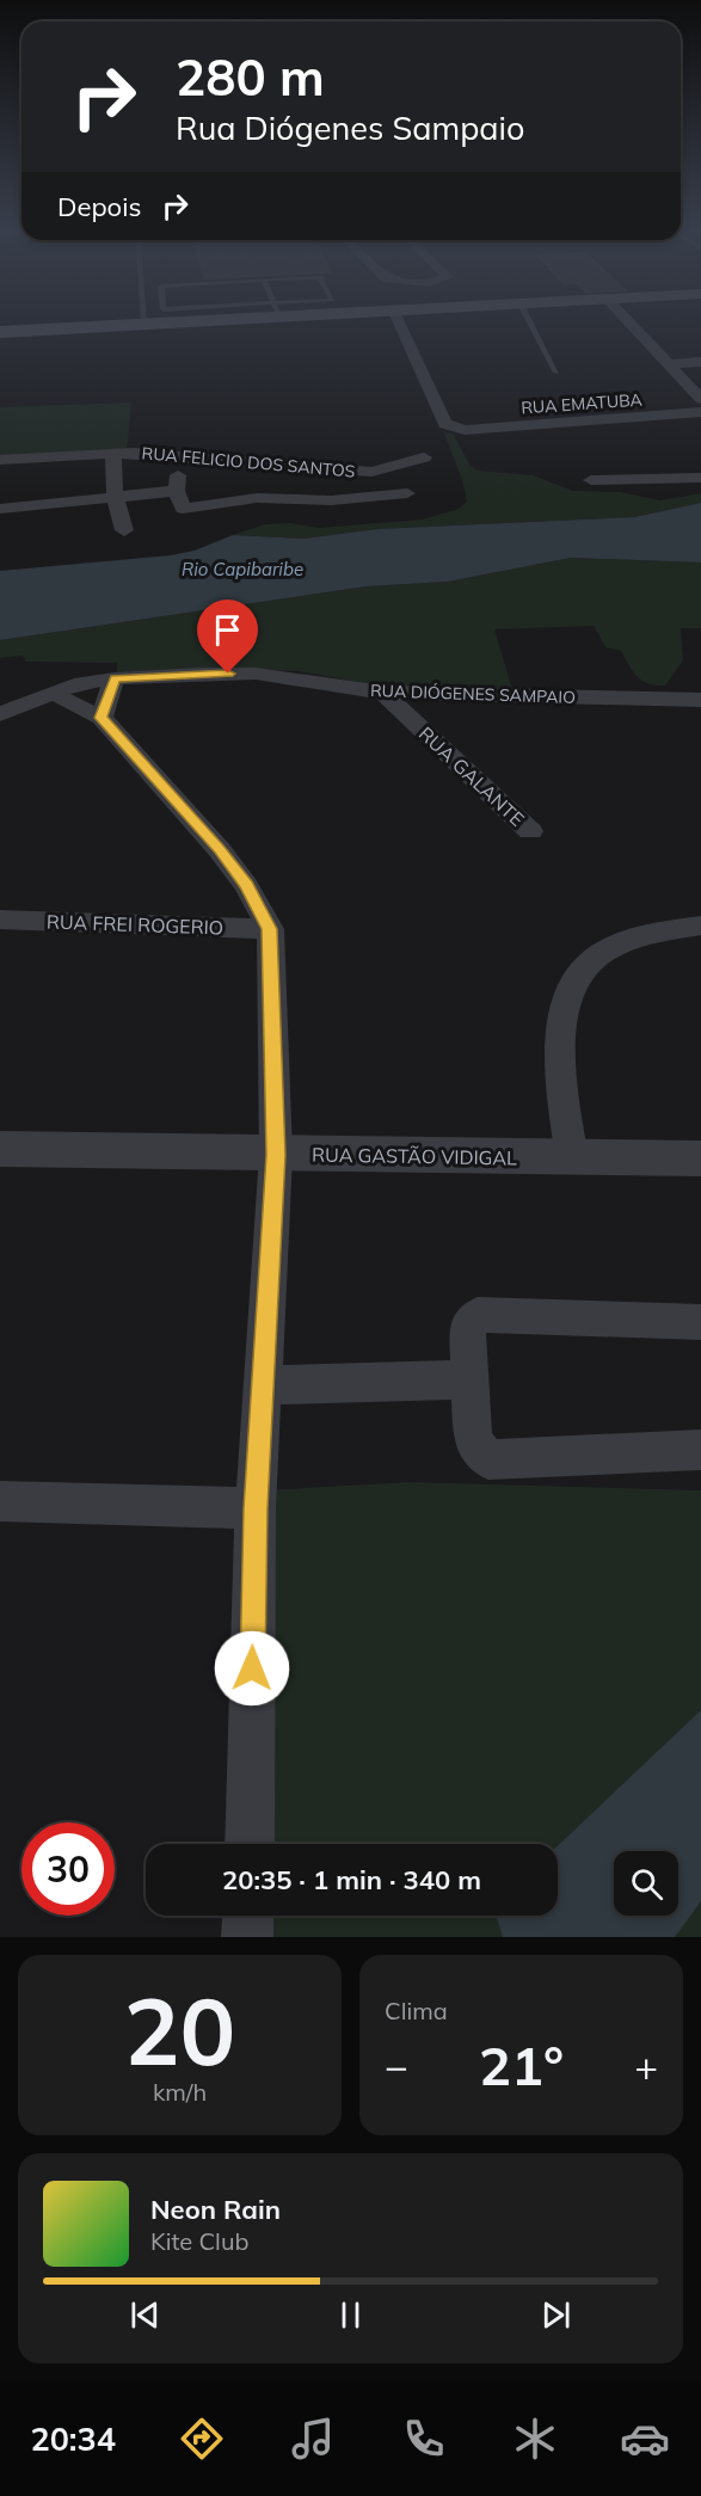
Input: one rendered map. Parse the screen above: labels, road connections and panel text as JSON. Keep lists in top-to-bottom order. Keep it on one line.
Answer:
{"streets":{"street":["RUA EMATUBA","RUA FELICIO DOS SANTOS","RUA DIÓGENES SAMPAIO","RUA GALANTE","RUA FREI ROGERIO","RUA GASTÃO VIDIGAL"]},"crossings":[["RUA DIÓGENES SAMPAIO","RUA GALANTE"]],"water":["Rio Capibaribe"],"page":{"turn":["280 m","Rua Diógenes Sampaio"],"then":"Depois","limit":"30","trip":"20:35 · 1 min · 340 m","tile":[["20","km/h"],"Clima"],"heat":["−","21°","+"],"song":["Neon Rain","Kite Club"],"tabs":"20:34"}}
